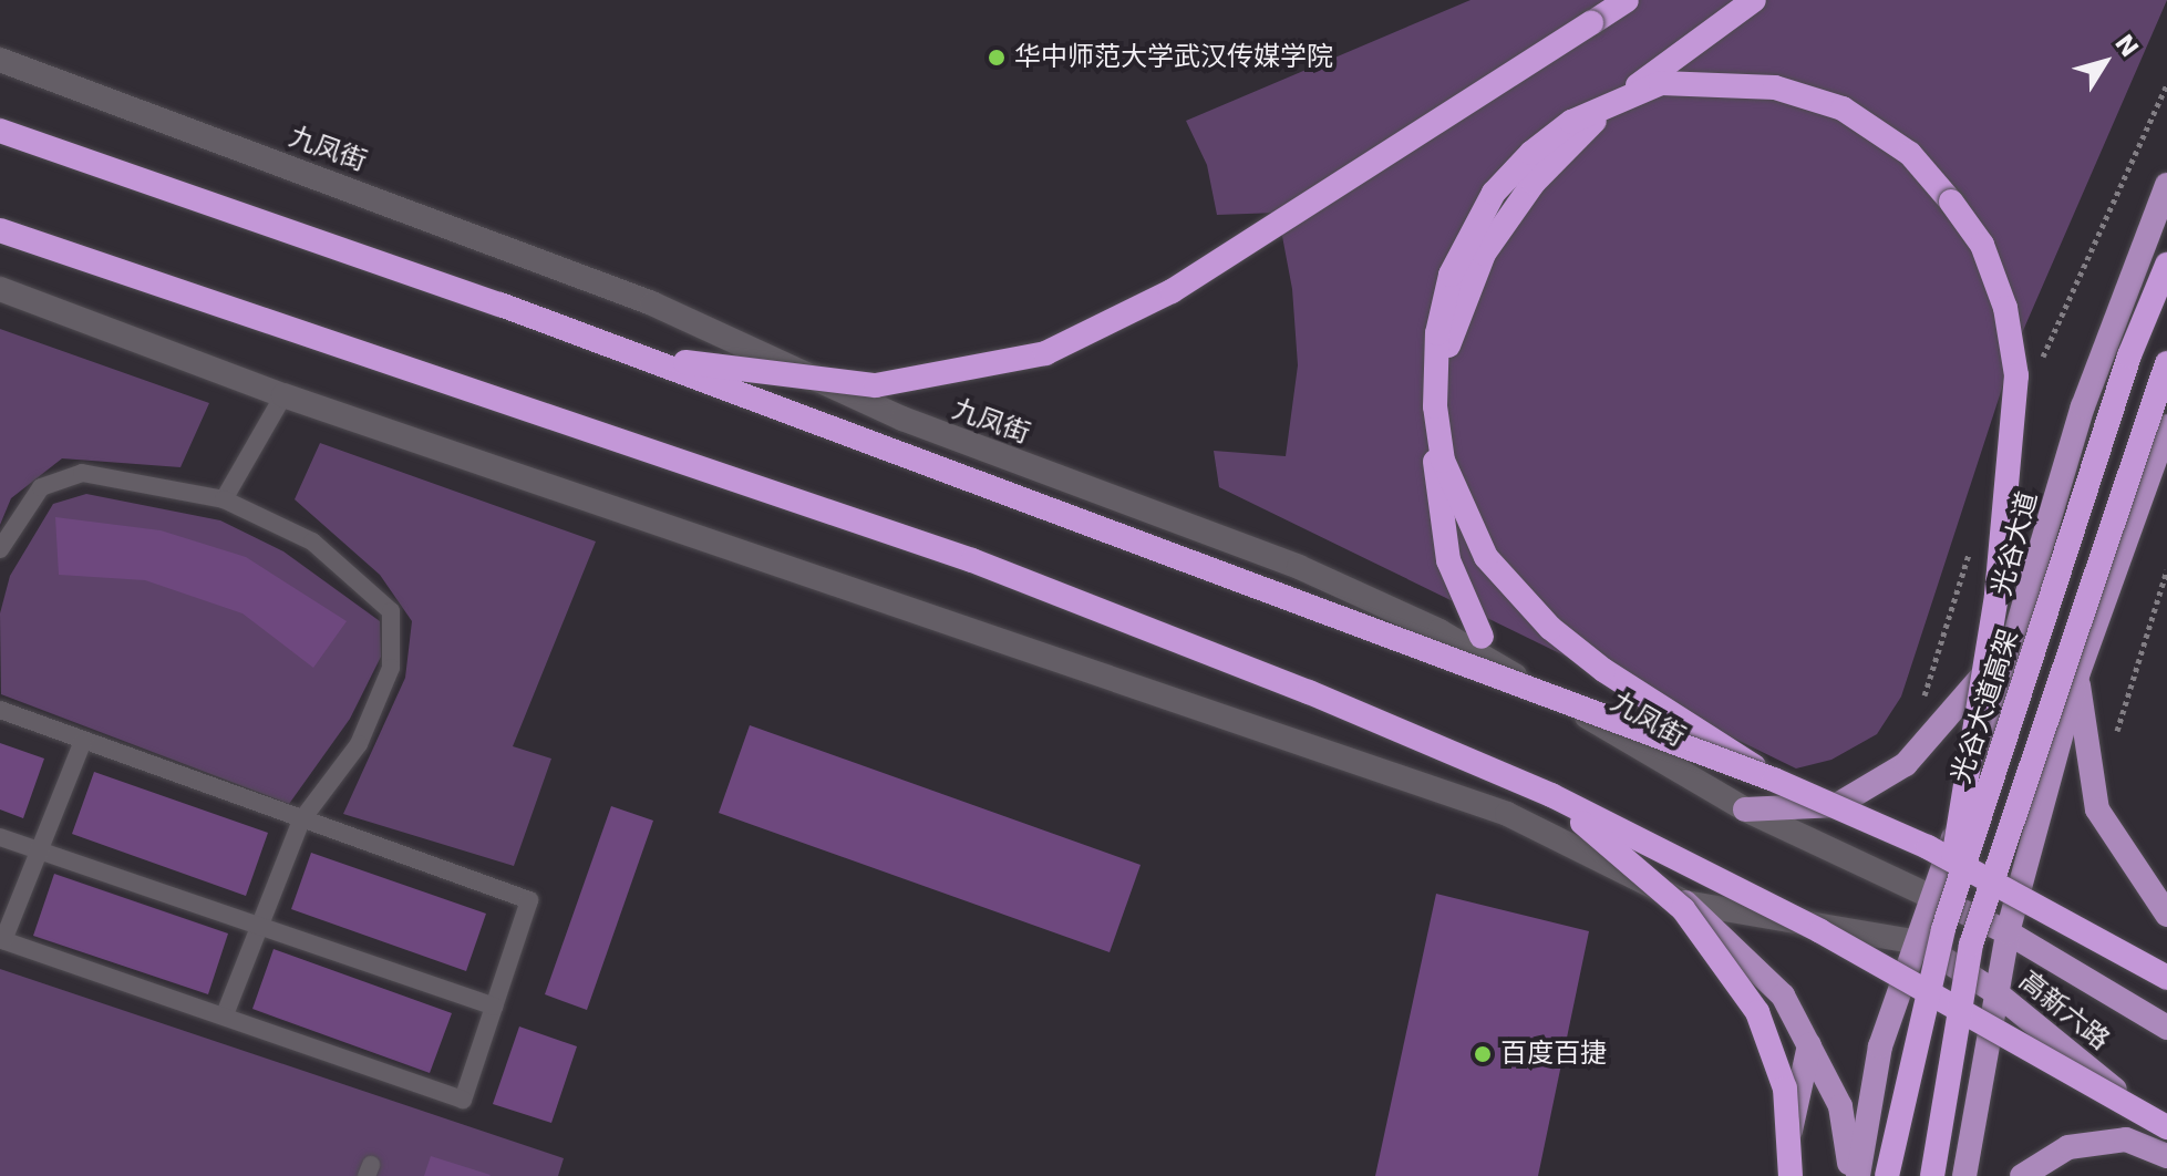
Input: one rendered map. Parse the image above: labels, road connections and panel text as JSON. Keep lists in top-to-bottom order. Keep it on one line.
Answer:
{"streets":{"highway":["光谷大道高架"],"main road":["九凤街","光谷大道","高新六路"]},"crossings":[["九凤街","光谷大道"],["九凤街","高新六路"],["光谷大道","高新六路"]],"places":["华中师范大学武汉传媒学院","百度百捷"],"north":"top right"}
